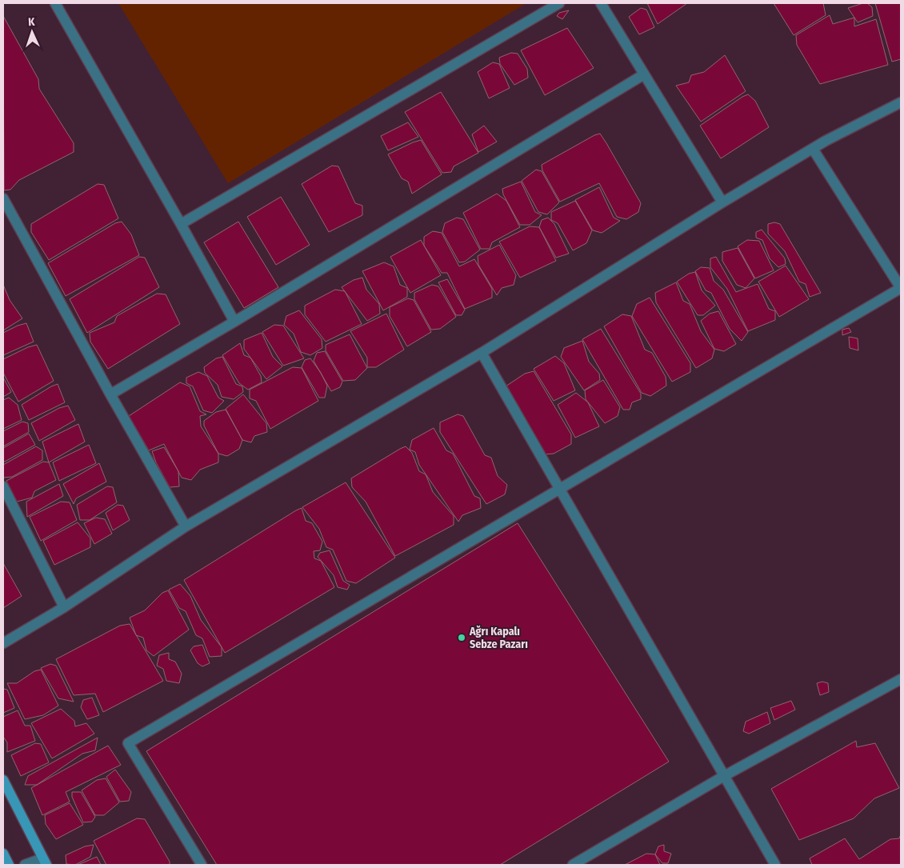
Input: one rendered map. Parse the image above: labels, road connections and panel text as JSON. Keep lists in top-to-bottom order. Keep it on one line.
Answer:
{"places":["Ağrı Kapalı Sebze Pazarı"],"north":"top"}
